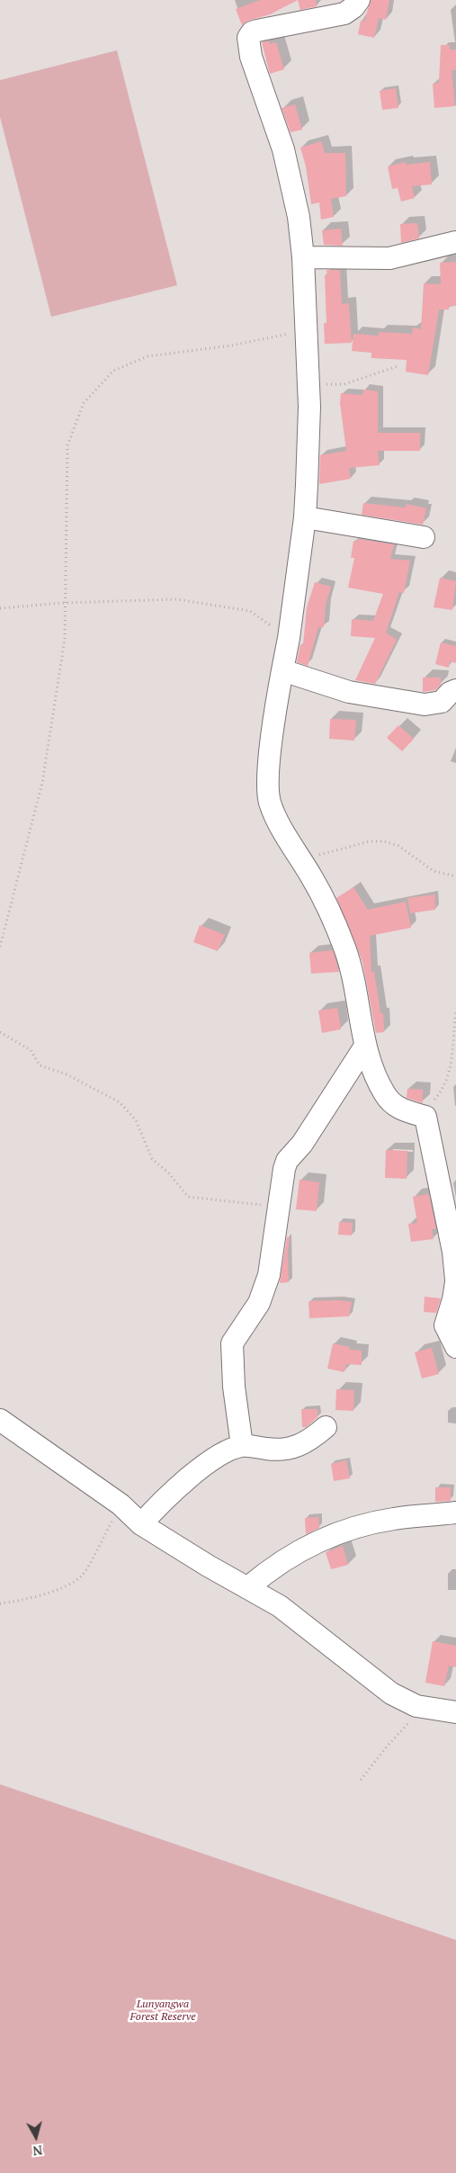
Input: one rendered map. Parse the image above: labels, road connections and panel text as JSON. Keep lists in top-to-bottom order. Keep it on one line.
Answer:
{"parks":["Lunyangwa Forest Reserve"],"north":"bottom"}
